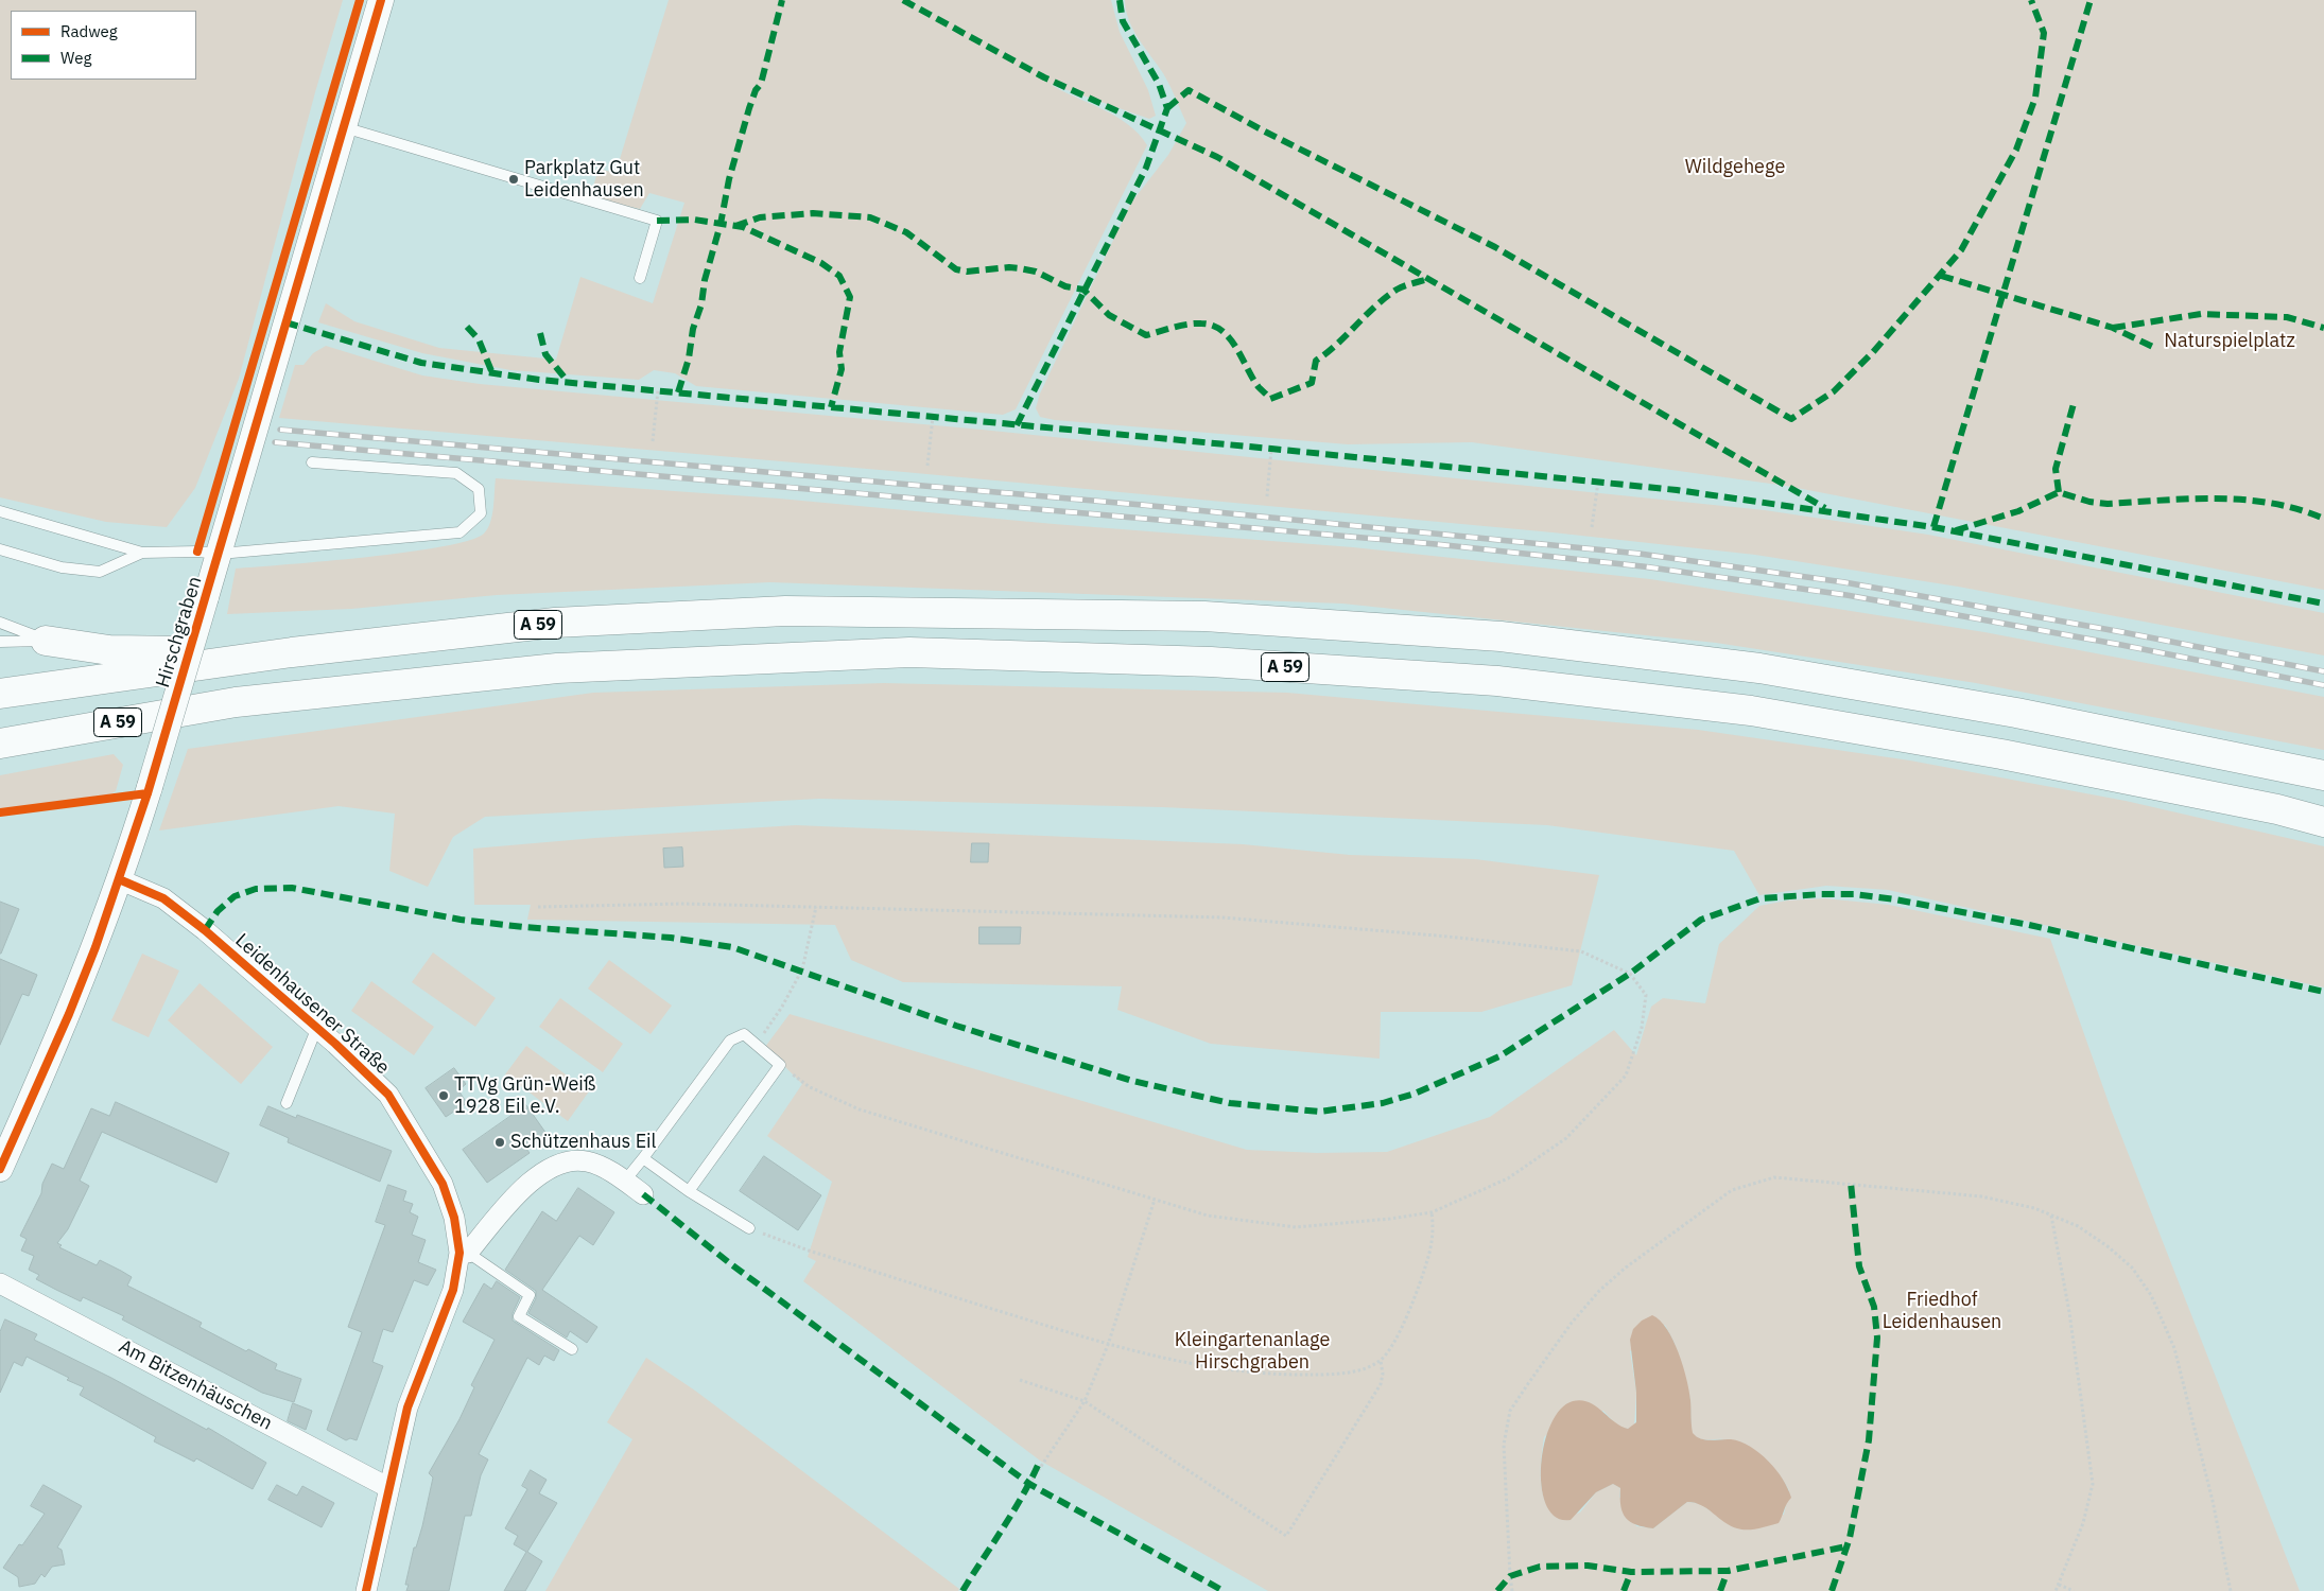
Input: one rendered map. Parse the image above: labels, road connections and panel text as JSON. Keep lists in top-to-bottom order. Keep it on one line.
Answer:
{"streets":{"highway":["A 59"],"street":["Hirschgraben","Leidenhausener Straße","Am Bitzenhäuschen"]},"crossings":[["Hirschgraben","Leidenhausener Straße"],["Leidenhausener Straße","Am Bitzenhäuschen"]],"parks":["Wildgehege","Naturspielplatz","Friedhof Leidenhausen","Kleingartenanlage Hirschgraben"],"places":["Parkplatz Gut Leidenhausen","TTVg Grün-Weiß 1928 Eil e.V.","Schützenhaus Eil"],"legend":["Radweg","Weg"]}
